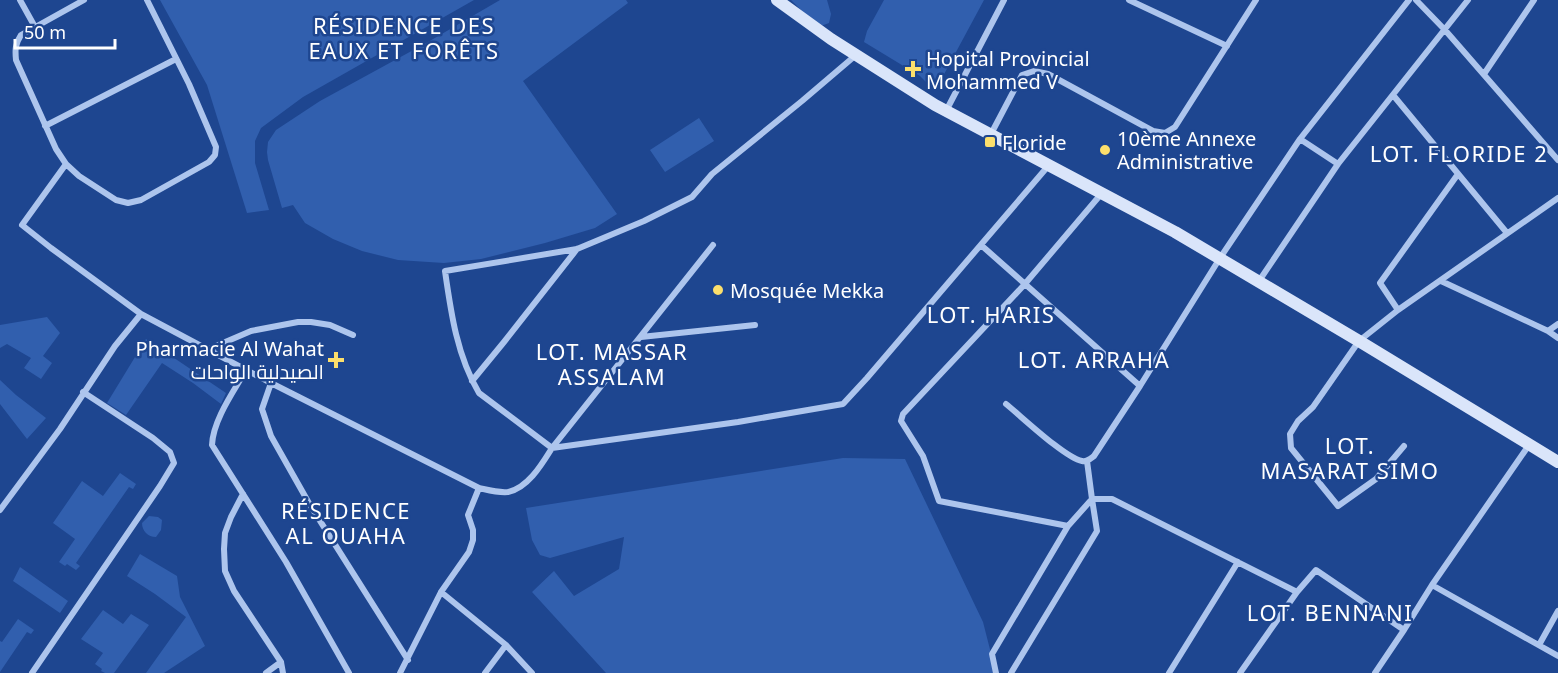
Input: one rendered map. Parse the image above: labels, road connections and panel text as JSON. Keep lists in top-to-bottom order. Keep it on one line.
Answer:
{"districts":["RÉSIDENCE DES EAUX ET FORÊTS","LOT. FLORIDE 2","LOT. HARIS","LOT. MASSAR ASSALAM","LOT. ARRAHA","LOT. MASARAT SIMO","RÉSIDENCE AL OUAHA","LOT. BENNANI"],"places":{"health":["Hopital Provincial Mohammed V","Pharmacie Al Wahat الصيدلية الواحات"],"transit":["Floride"],"other":["10ème Annexe Administrative","Mosquée Mekka"]},"scale_bar":"50 m"}
